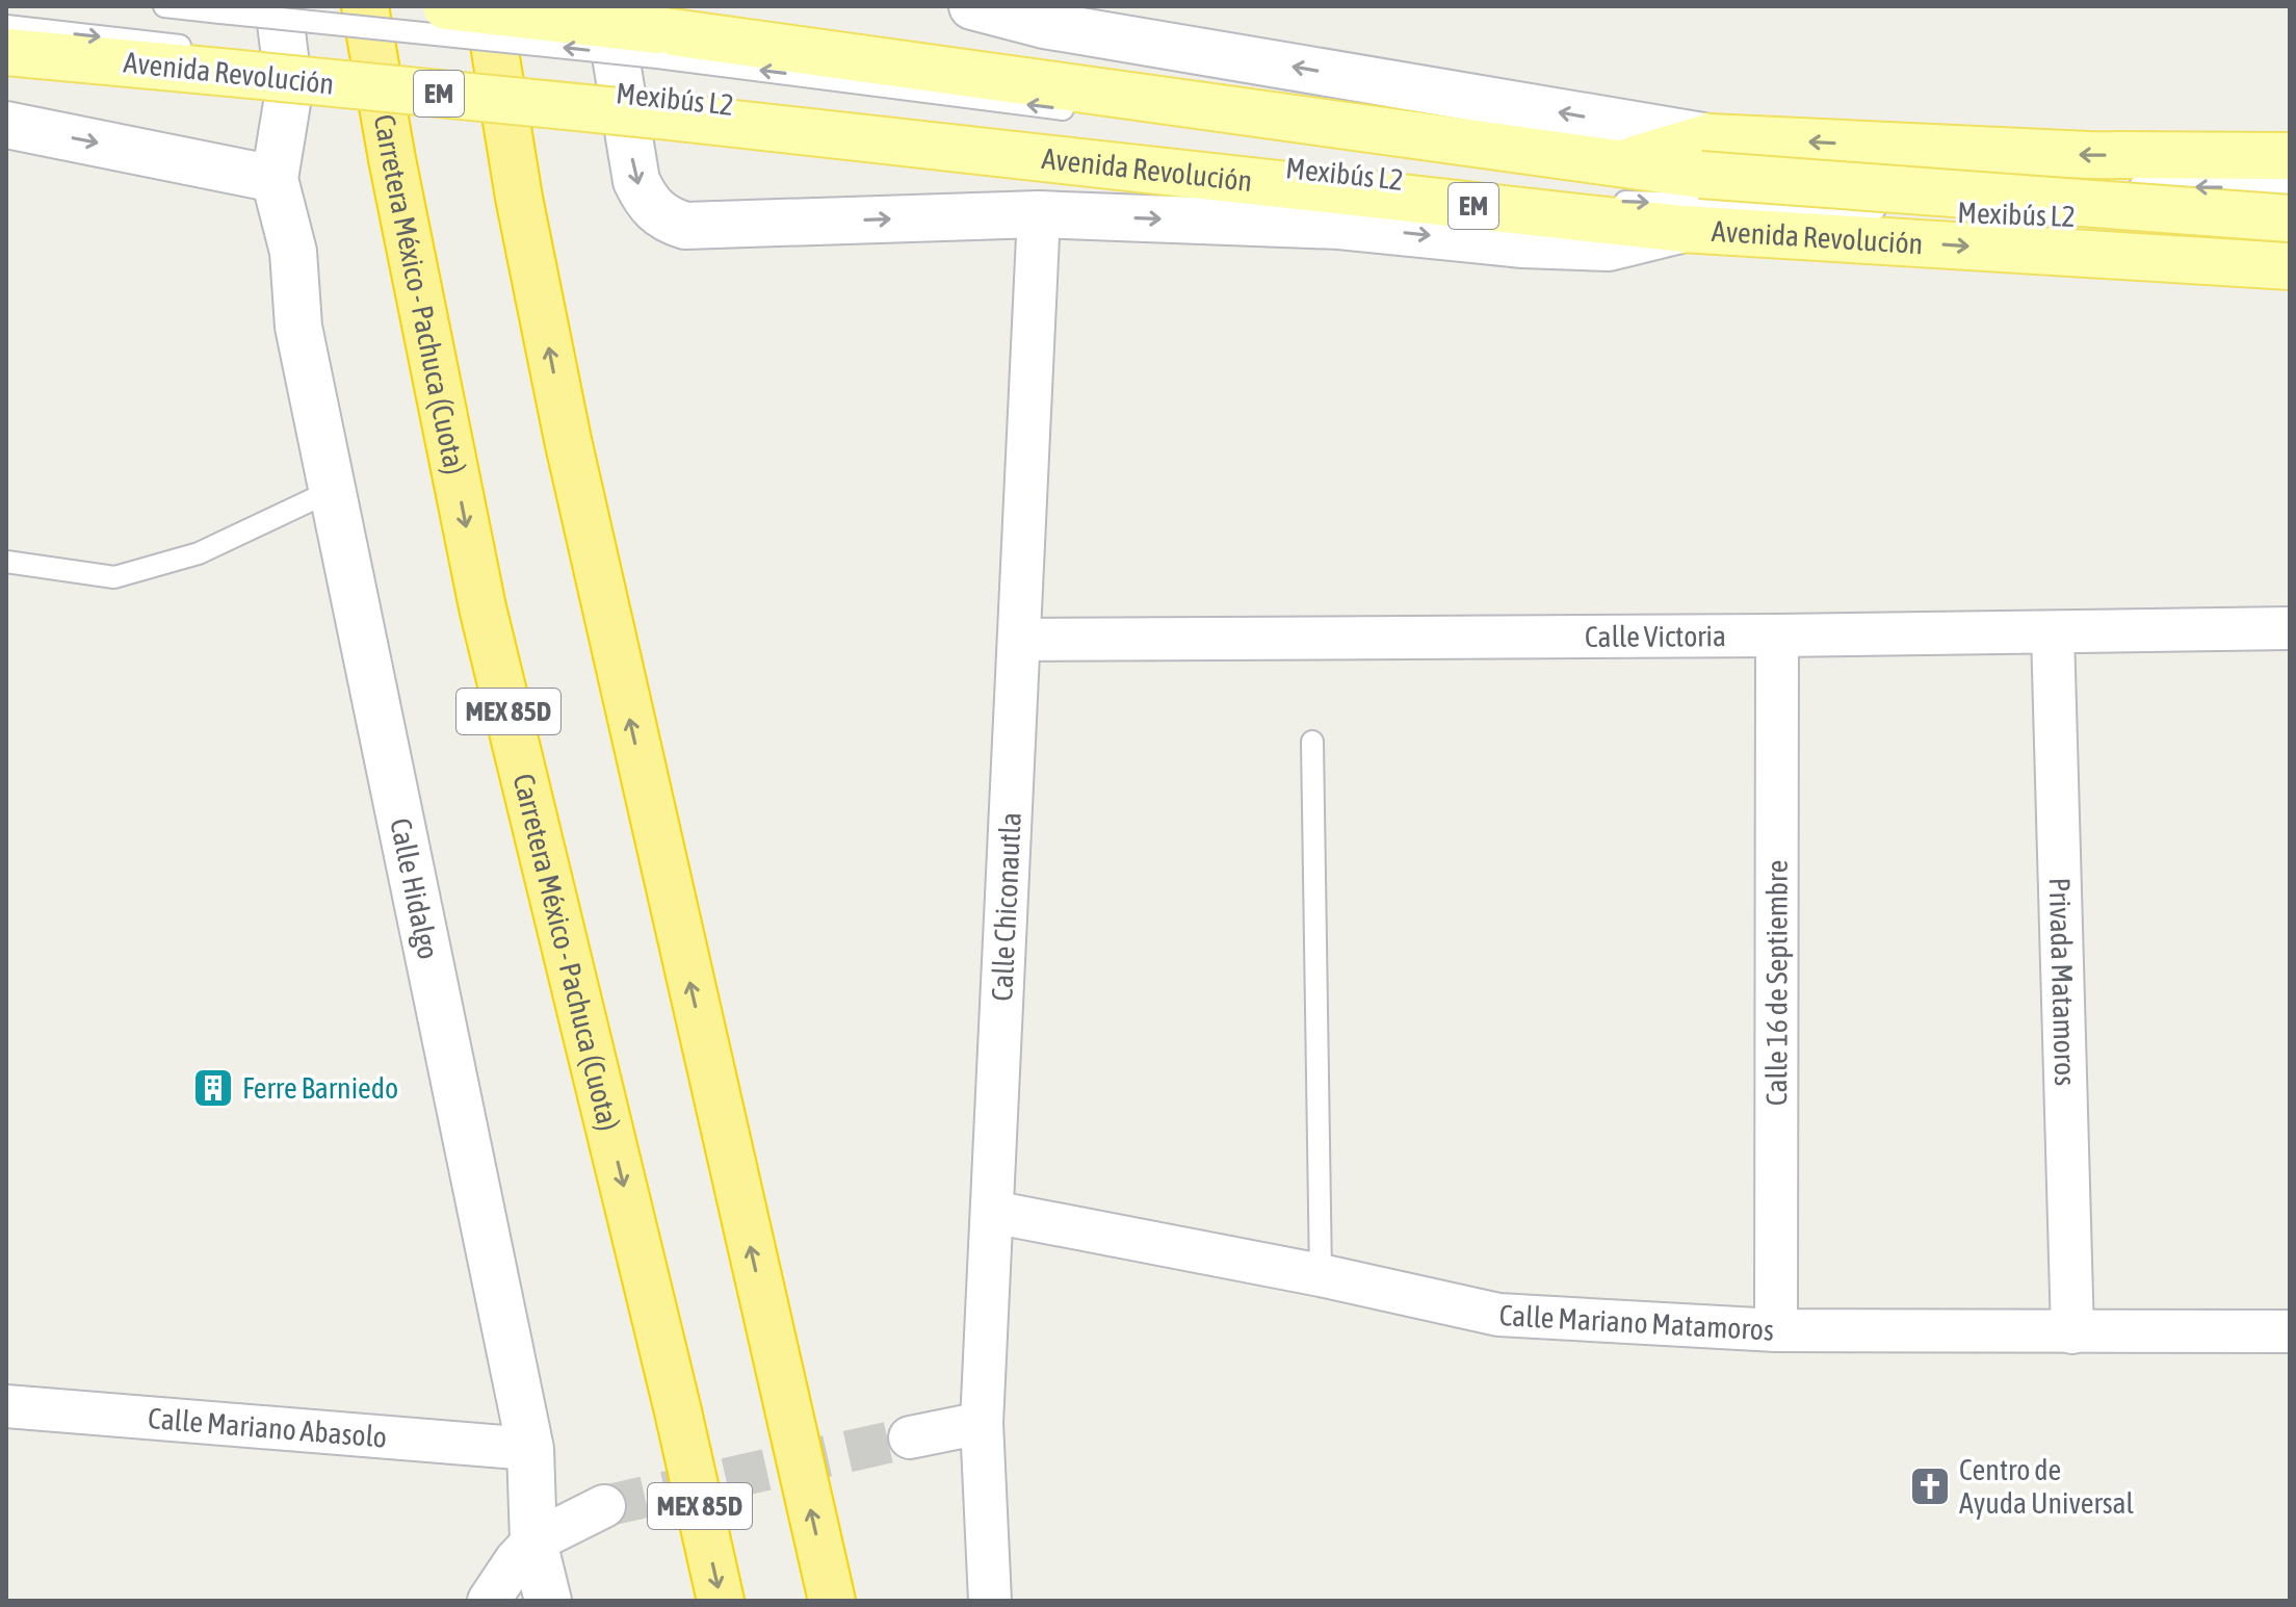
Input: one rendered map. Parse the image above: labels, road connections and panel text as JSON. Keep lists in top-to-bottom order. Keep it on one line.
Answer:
{"streets":{"highway":["Carretera México - Pachuca (Cuota)","MEX 85D"],"main road":["Avenida Revolución","EM","Calle Hidalgo"],"street":["Calle Victoria","Calle Chiconautla","Calle 16 de Septiembre","Privada Matamoros","Calle Mariano Matamoros","Calle Mariano Abasolo"],"lane":["Mexibús L2"]},"crossings":[["Avenida Revolución","EM"],["Avenida Revolución","Mexibús L2"],["EM","Mexibús L2"],["Calle Victoria","Calle Chiconautla"],["Calle Victoria","Calle 16 de Septiembre"],["Calle Victoria","Privada Matamoros"],["Calle Hidalgo","Calle Mariano Abasolo"],["Calle Chiconautla","Calle Mariano Matamoros"],["Calle 16 de Septiembre","Calle Mariano Matamoros"],["Privada Matamoros","Calle Mariano Matamoros"]],"places":{"building":["Ferre Barniedo"],"church":["Centro de Ayuda Universal"]}}
